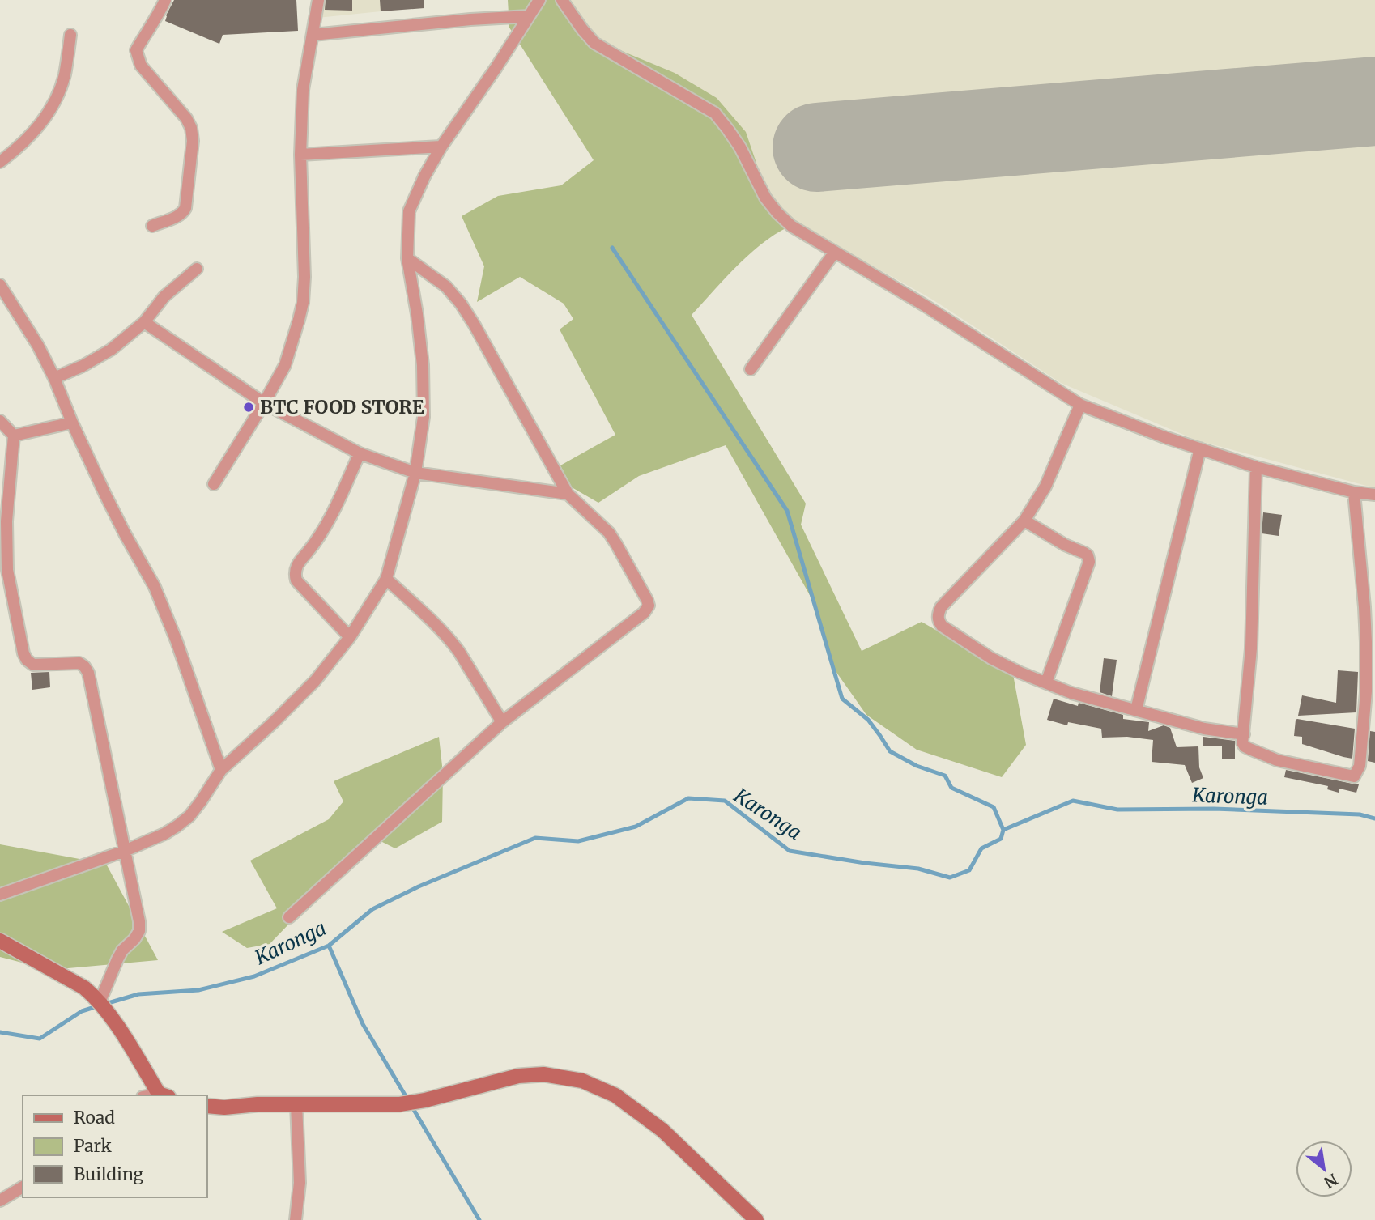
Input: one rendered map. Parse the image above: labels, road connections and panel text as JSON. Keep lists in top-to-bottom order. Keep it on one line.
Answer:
{"water":["Karonga"],"places":["BTC FOOD STORE"],"legend":["Road","Park","Building"],"north":"bottom right"}
